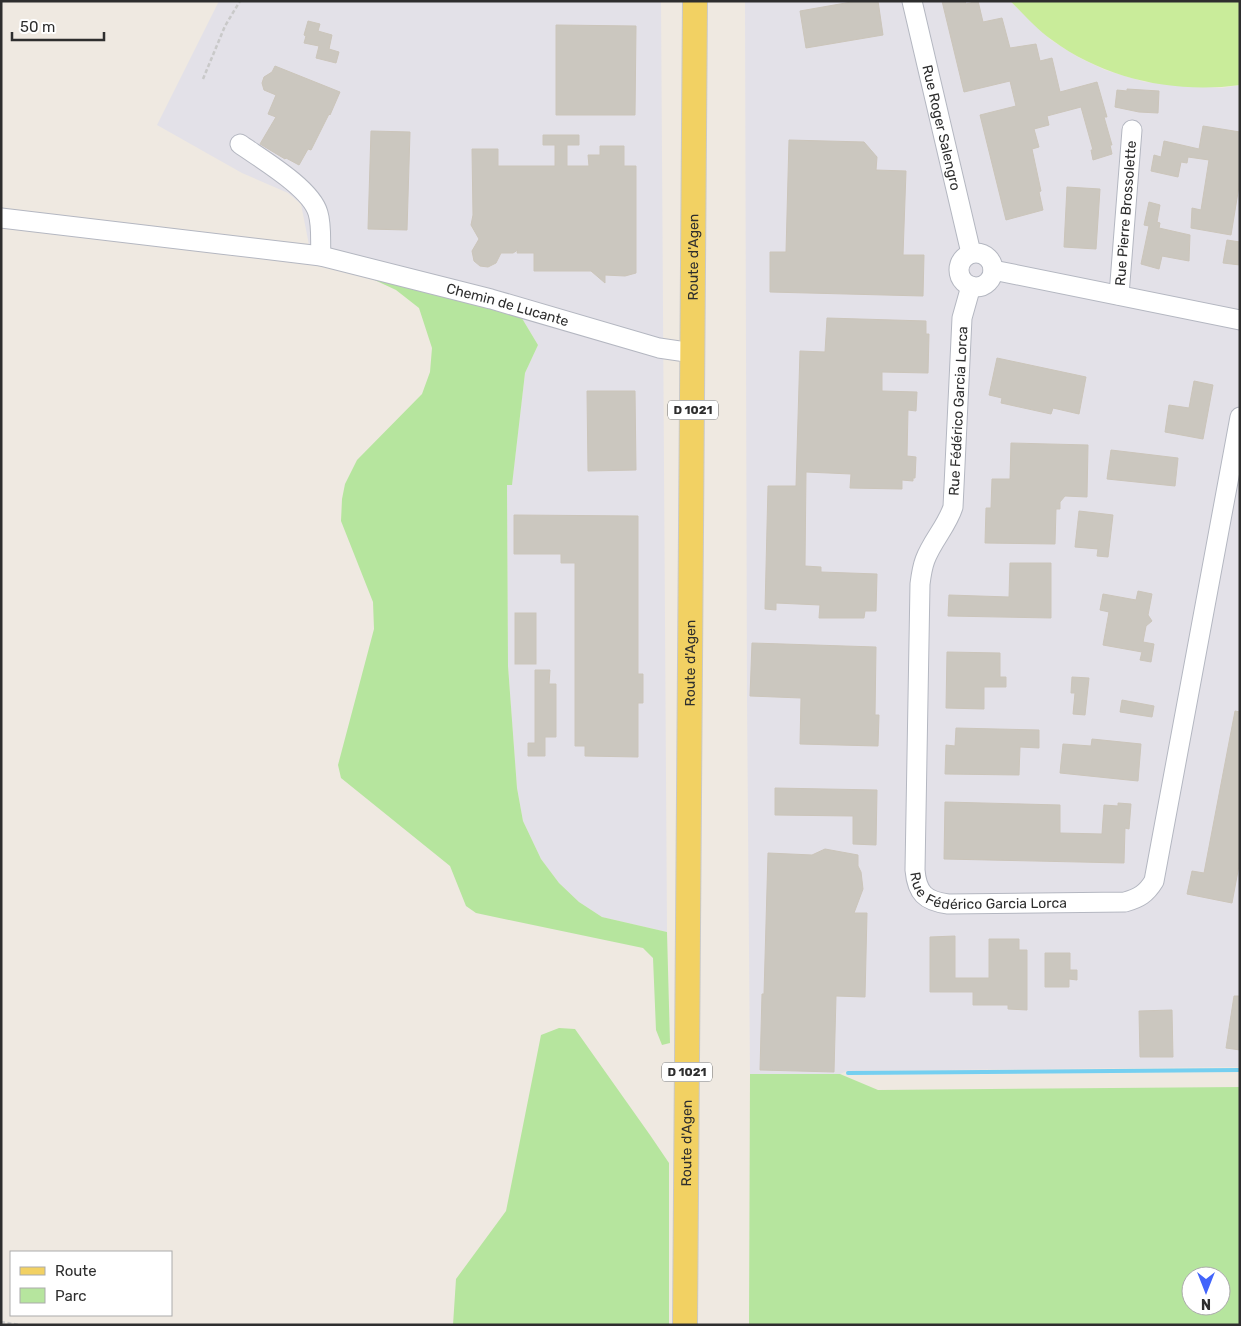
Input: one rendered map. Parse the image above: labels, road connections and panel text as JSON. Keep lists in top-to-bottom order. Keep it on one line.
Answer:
{"streets":{"main road":["Route d'Agen","D 1021"],"street":["Rue Roger Salengro","Rue Pierre Brossolette","Chemin de Lucante","Rue Fédérico Garcia Lorca"]},"crossings":[["Rue Roger Salengro","Rue Fédérico Garcia Lorca"],["Route d'Agen","Chemin de Lucante"]],"legend":["Route","Parc"],"scale_bar":"50 m","north":"bottom"}
